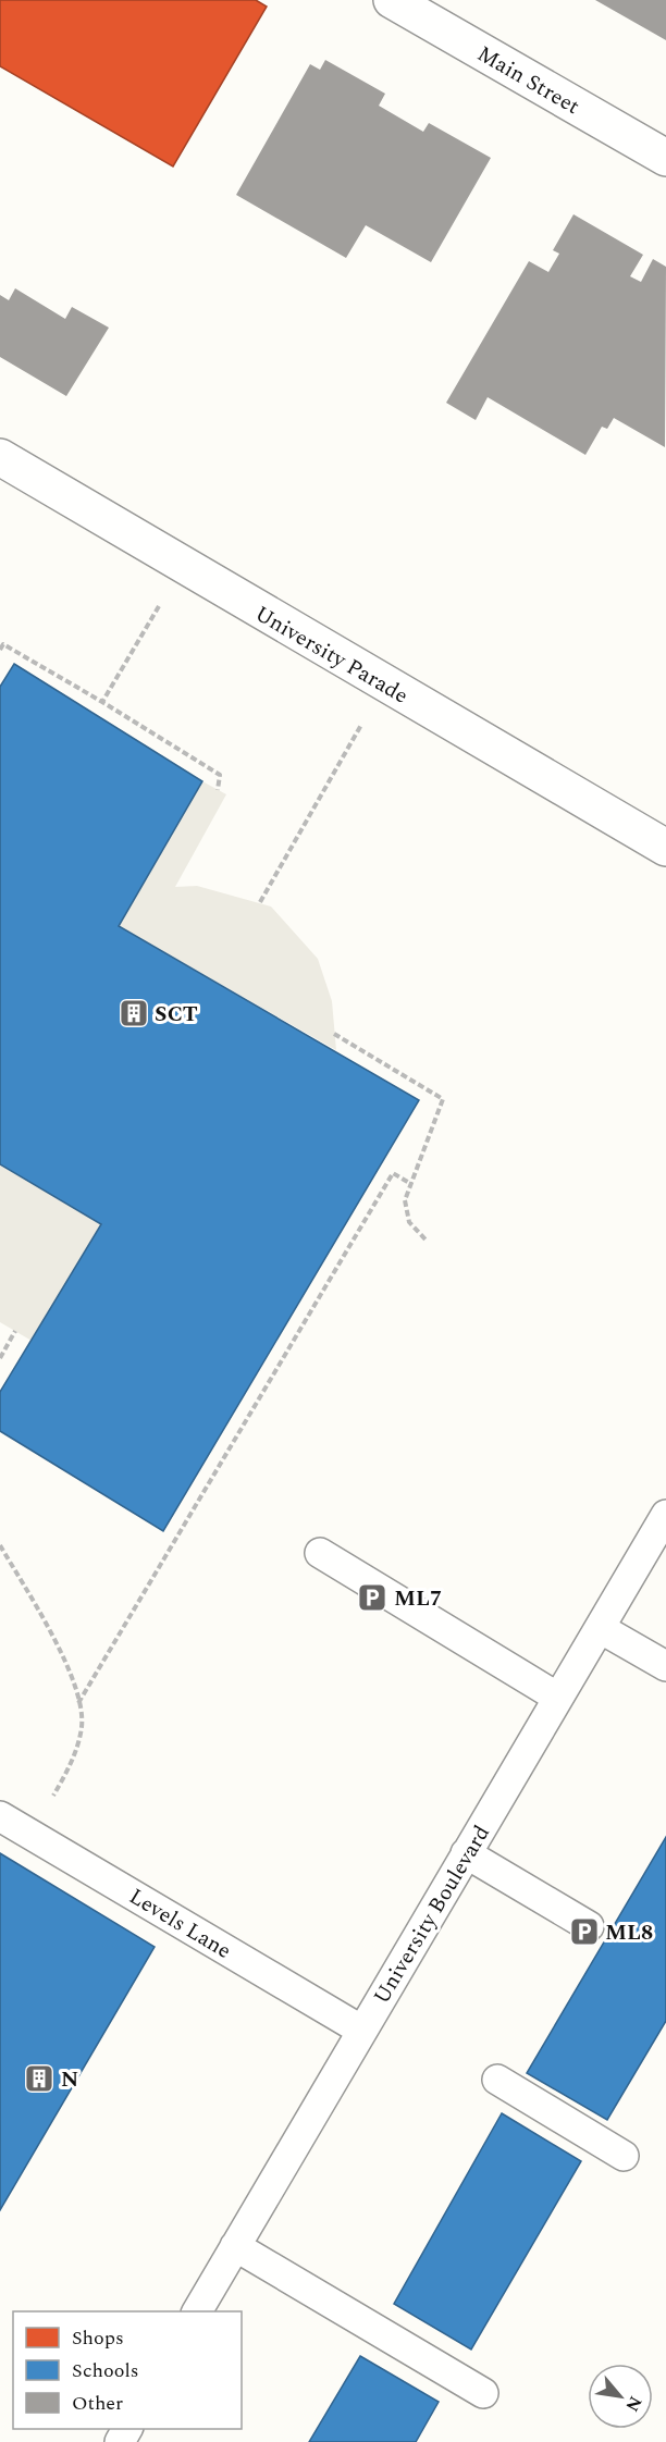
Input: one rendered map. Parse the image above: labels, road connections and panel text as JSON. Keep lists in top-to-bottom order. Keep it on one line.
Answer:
{"streets":{"street":["Main Street","University Parade"],"lane":["University Boulevard","Levels Lane"]},"crossings":[["University Boulevard","Levels Lane"]],"places":{"building":["SCT","N"],"parking":["ML7","ML8"]},"legend":["Shops","Schools","Other"],"north":"bottom right"}
